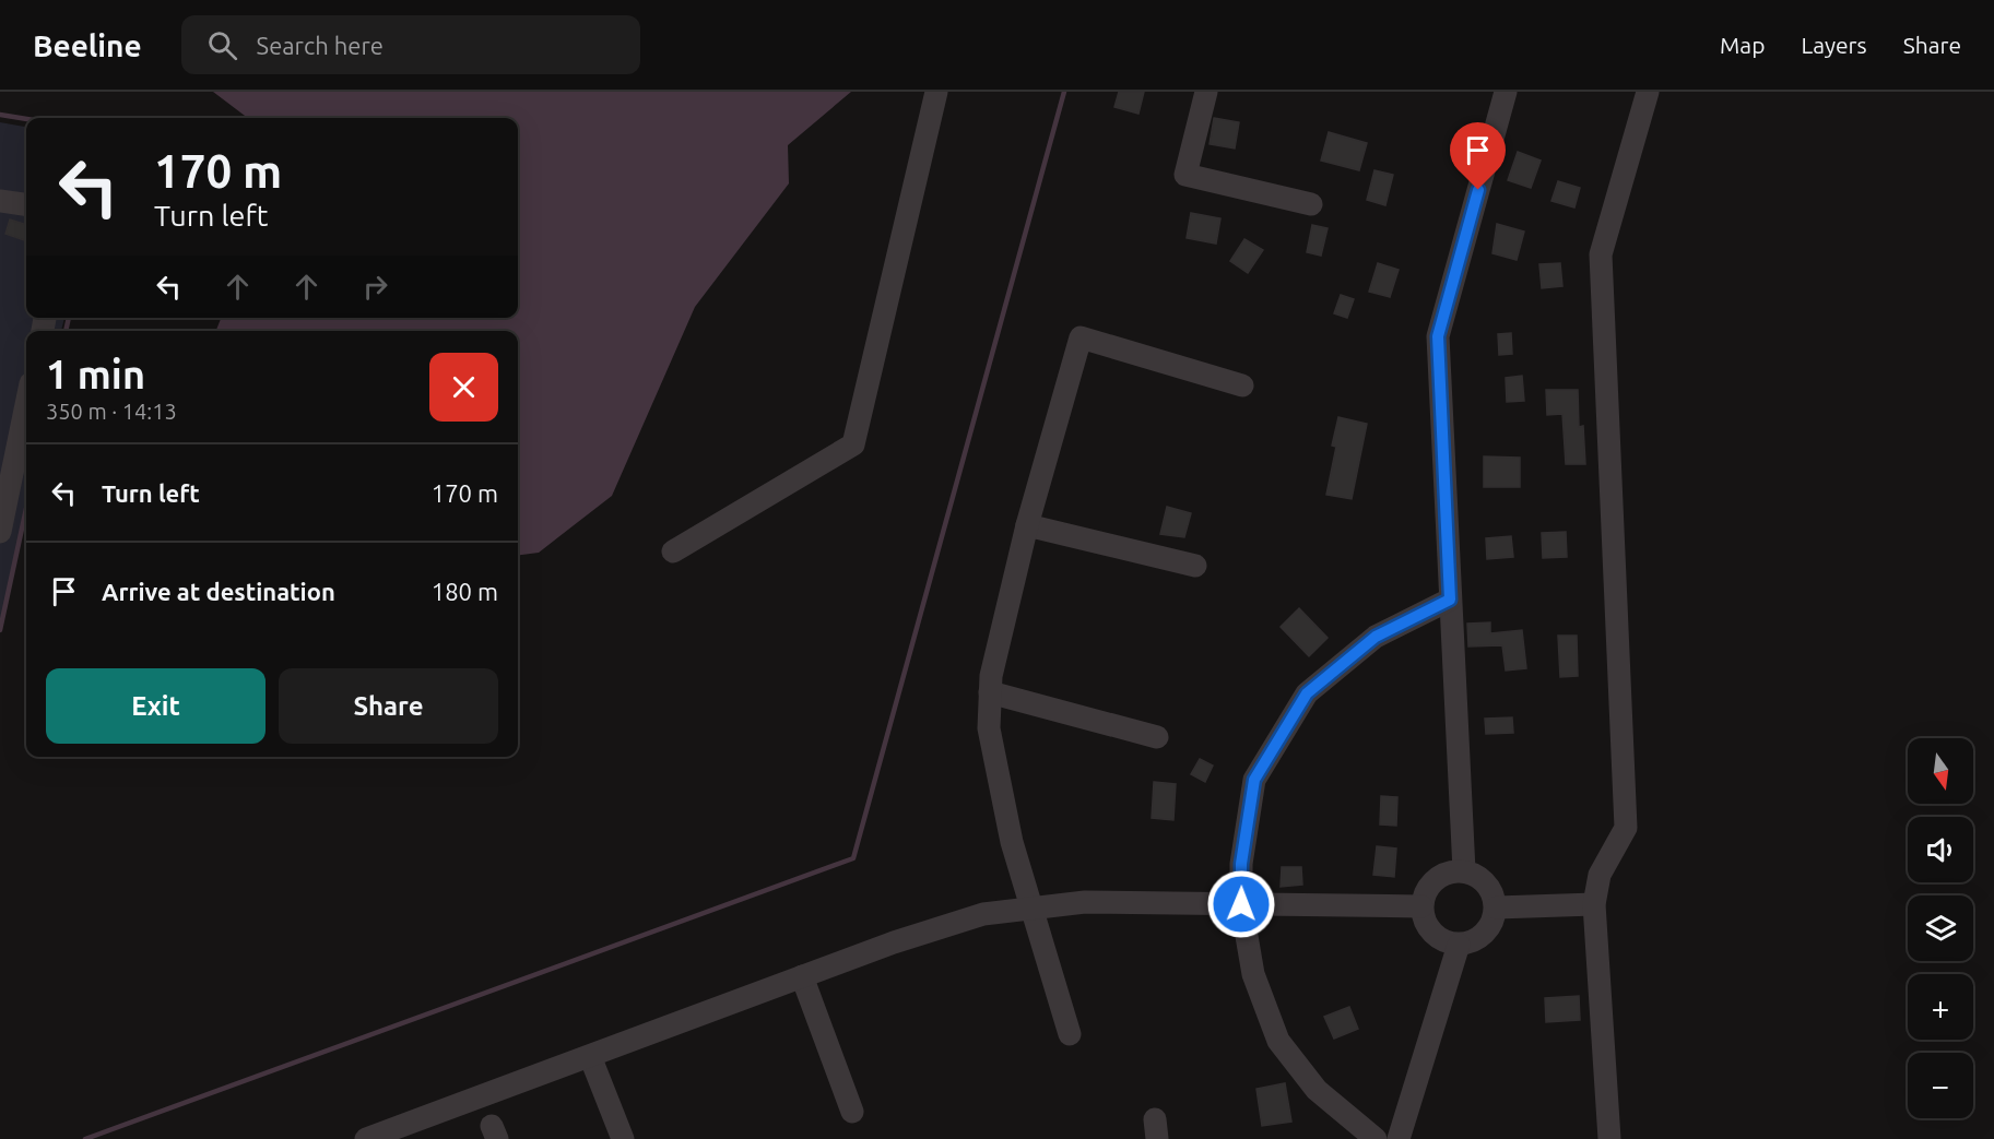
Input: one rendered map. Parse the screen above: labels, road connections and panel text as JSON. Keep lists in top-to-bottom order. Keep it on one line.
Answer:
{"north":"bottom","page":{"header":"Beeline","search":"Search here","nav":["Map","Layers","Share"],"turn":["170 m","Turn left"],"heading":["1 min","350 m · 14:13"],"list":[{"name":"Turn left","value":"170 m"},{"name":"Arrive at destination","value":"180 m"}],"buttons":["Exit","Share"],"map_buttons":["+","−"]}}
